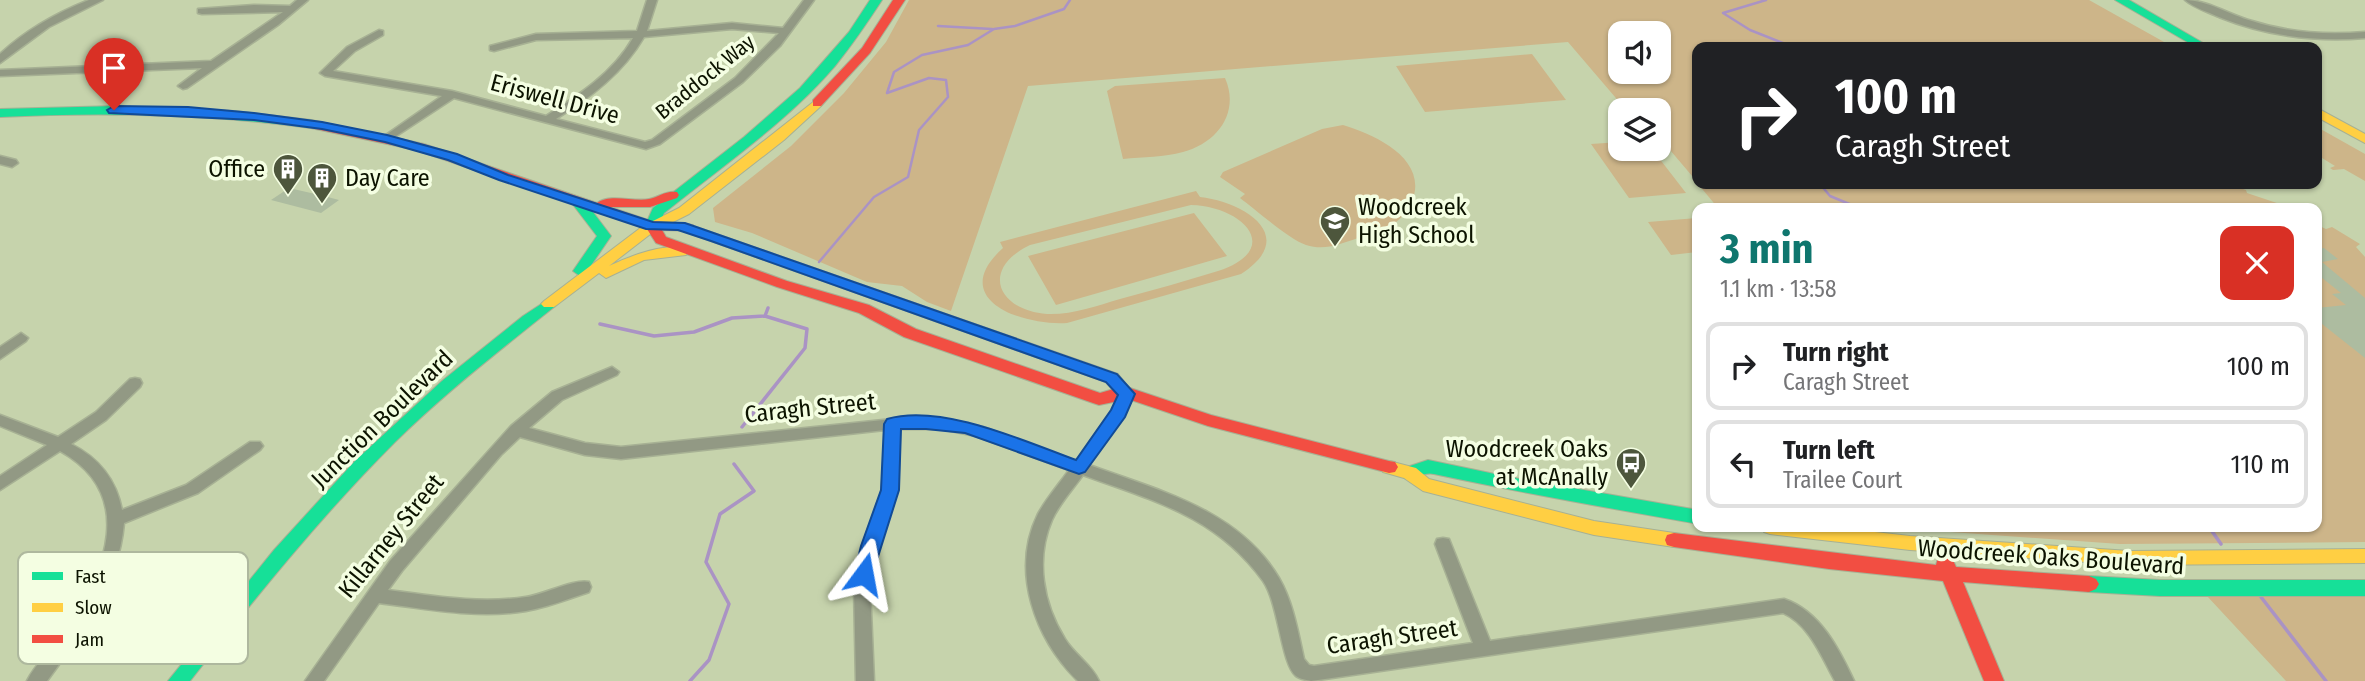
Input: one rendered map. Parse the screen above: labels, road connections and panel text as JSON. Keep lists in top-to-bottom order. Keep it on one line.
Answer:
{"streets":{"main road":["Junction Boulevard","Woodcreek Oaks Boulevard"],"street":["Braddock Way","Eriswell Drive","Caragh Street","Killarney Street"]},"crossings":[["Braddock Way","Eriswell Drive"],["Caragh Street","Killarney Street"],["Junction Boulevard","Woodcreek Oaks Boulevard"]],"places":{"building":["Office","Day Care"],"school or university":["Woodcreek High School"],"bus stop":["Woodcreek Oaks at McAnally"]},"legend":["Fast","Slow","Jam"],"page":{"turn":["100 m","Caragh Street"],"heading":["3 min","1.1 km · 13:58"],"list":[{"name":"Turn right","note":"Caragh Street","value":"100 m"},{"name":"Turn left","note":"Trailee Court","value":"110 m"}]}}
